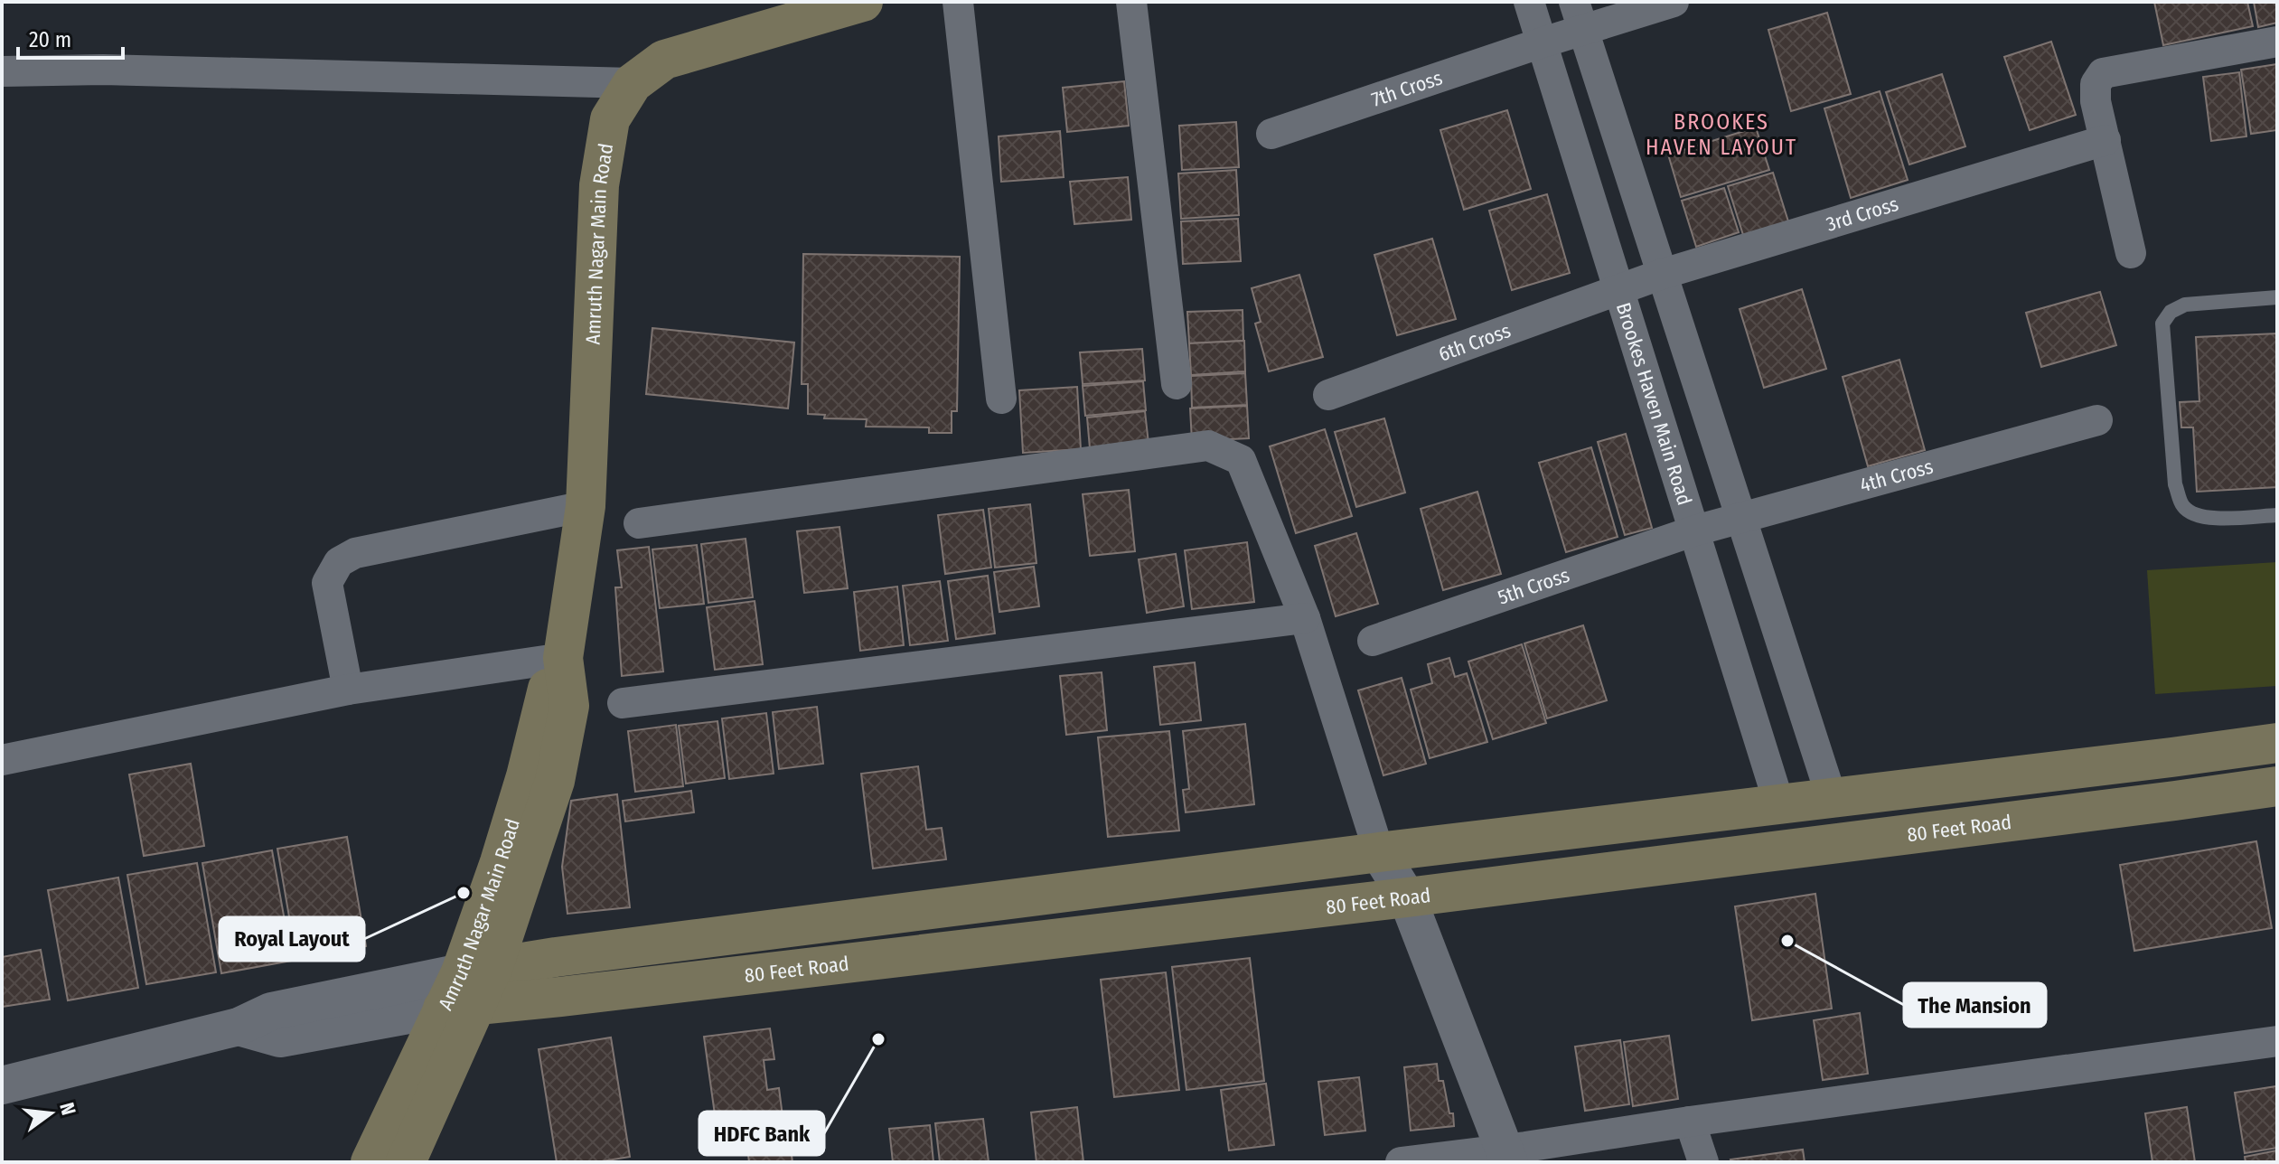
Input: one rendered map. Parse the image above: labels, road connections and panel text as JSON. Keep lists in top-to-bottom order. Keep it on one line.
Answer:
{"streets":{"main road":["Amruth Nagar Main Road","80 Feet Road"],"street":["7th Cross","3rd Cross","6th Cross","Brookes Haven Main Road","4th Cross","5th Cross"]},"crossings":[["7th Cross","Brookes Haven Main Road"],["3rd Cross","6th Cross"],["3rd Cross","Brookes Haven Main Road"],["Amruth Nagar Main Road","80 Feet Road"],["6th Cross","Brookes Haven Main Road"],["Brookes Haven Main Road","4th Cross"],["Brookes Haven Main Road","5th Cross"],["4th Cross","5th Cross"]],"districts":["BROOKES HAVEN LAYOUT"],"places":["Royal Layout","The Mansion","HDFC Bank"],"scale_bar":"20 m","north":"right"}
